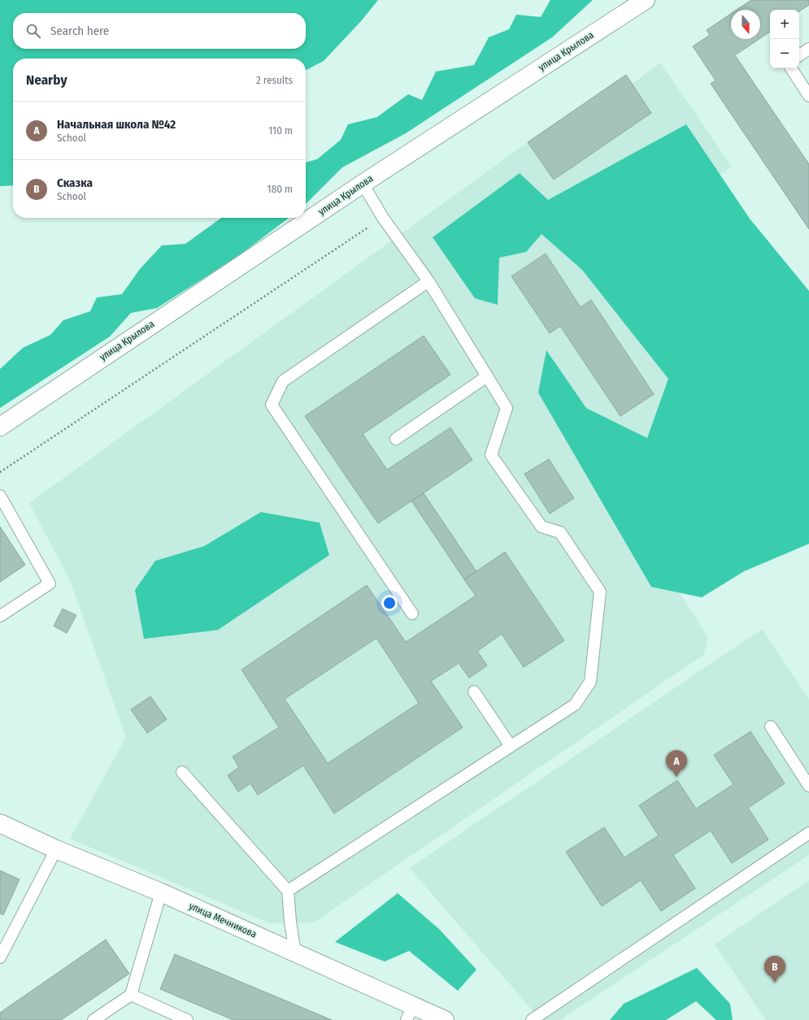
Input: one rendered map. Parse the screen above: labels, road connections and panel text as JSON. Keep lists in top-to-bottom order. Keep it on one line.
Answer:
{"streets":{"street":["улица Крылова","улица Мечникова"]},"north":"bottom","page":{"map_buttons":["+","−"],"search":"Search here","heading":["Nearby","2 results"],"list":[{"mark":"A","name":"Начальная школа №42","note":"School","value":"110 m"},{"mark":"B","name":"Сказка","note":"School","value":"180 m"}],"pins":["A","B"]}}
